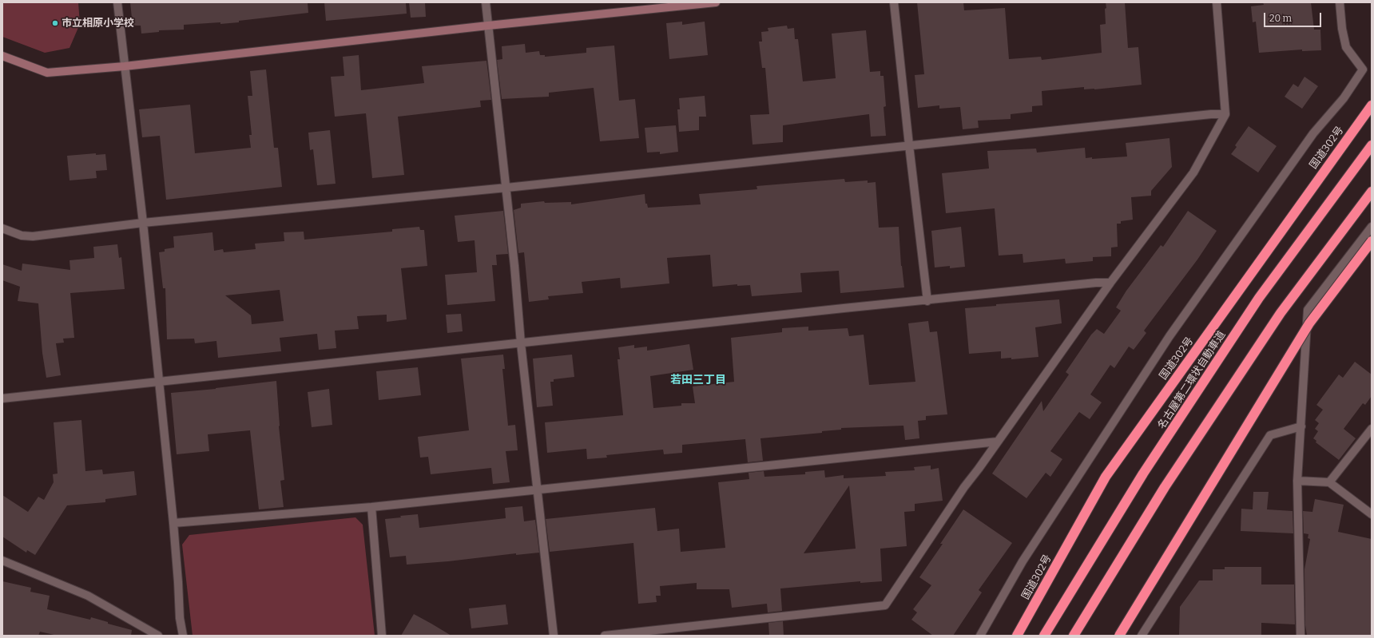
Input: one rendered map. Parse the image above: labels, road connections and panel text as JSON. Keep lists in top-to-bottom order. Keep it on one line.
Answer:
{"streets":{"highway":["国道302号","名古屋第二環状自動車道"]},"districts":["若田三丁目"],"places":["市立相原小学校"],"scale_bar":"20 m"}
